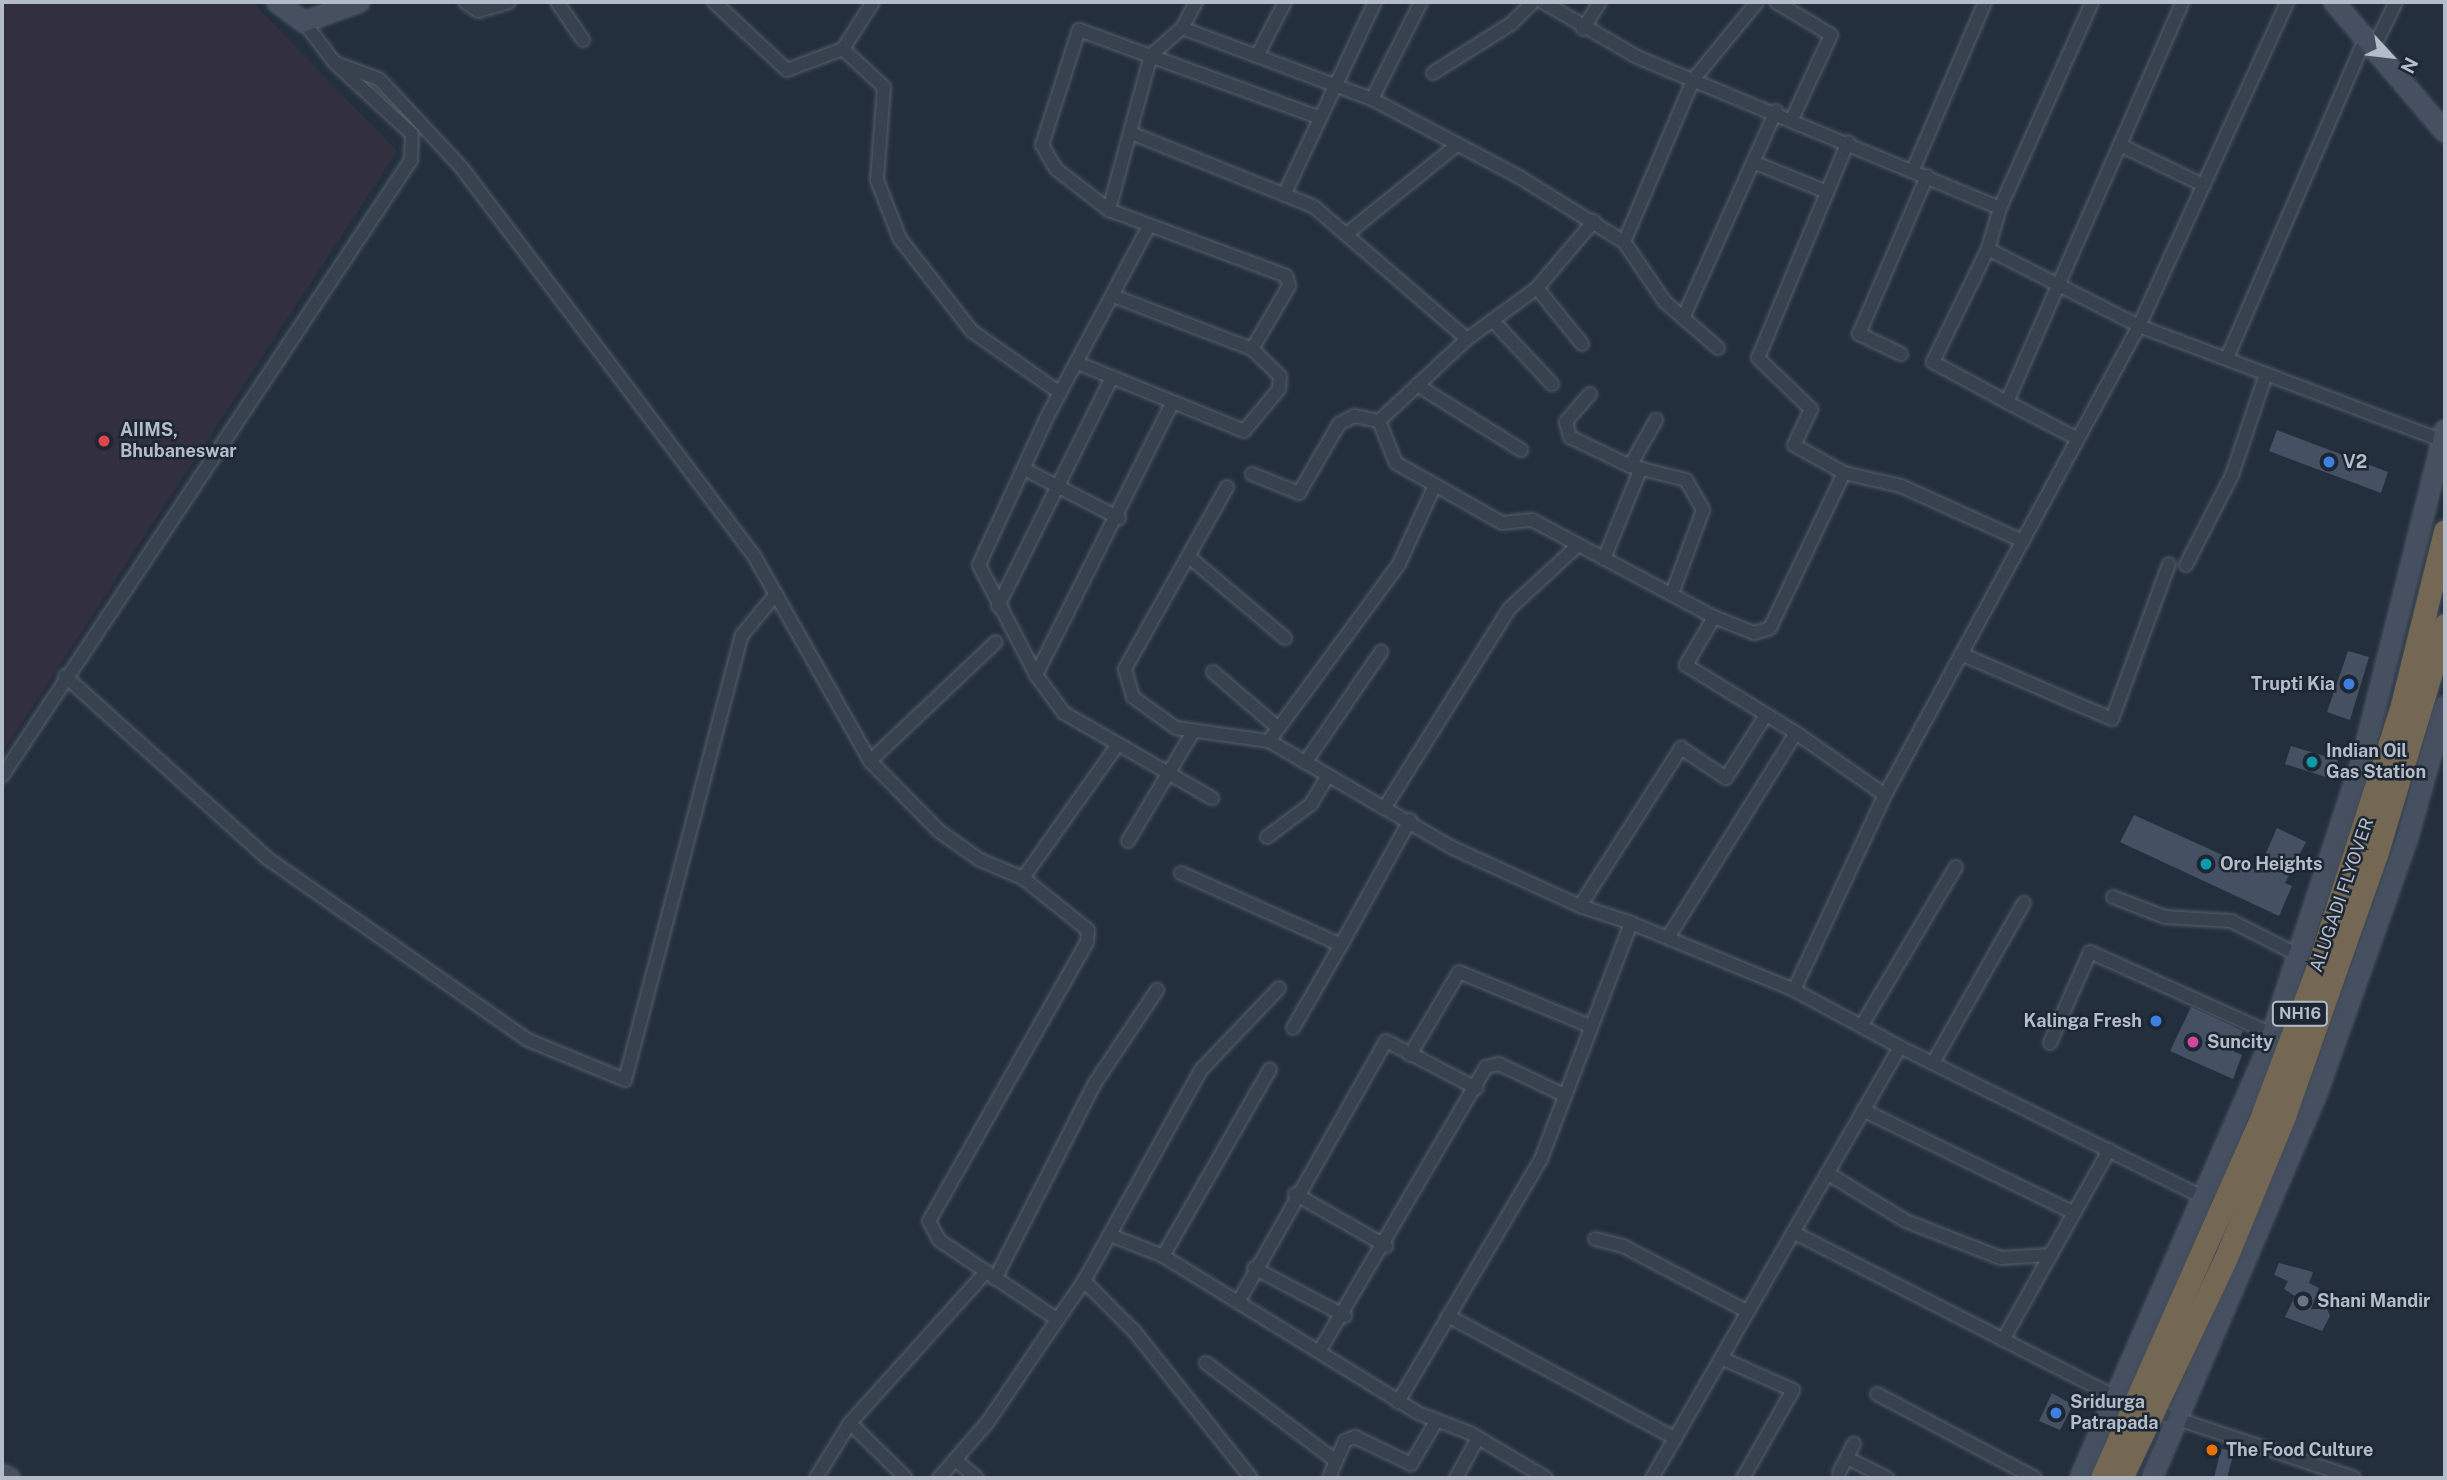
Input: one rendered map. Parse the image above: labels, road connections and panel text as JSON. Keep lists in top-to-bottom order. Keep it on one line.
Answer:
{"streets":{"highway":["ALUGADI FLYOVER","NH16"]},"places":["AIIMS, Bhubaneswar","V2","Trupti Kia","Indian Oil Gas Station","Oro Heights","Kalinga Fresh","Suncity","Shani Mandir","Sridurga Patrapada","The Food Culture"],"north":"bottom right"}
